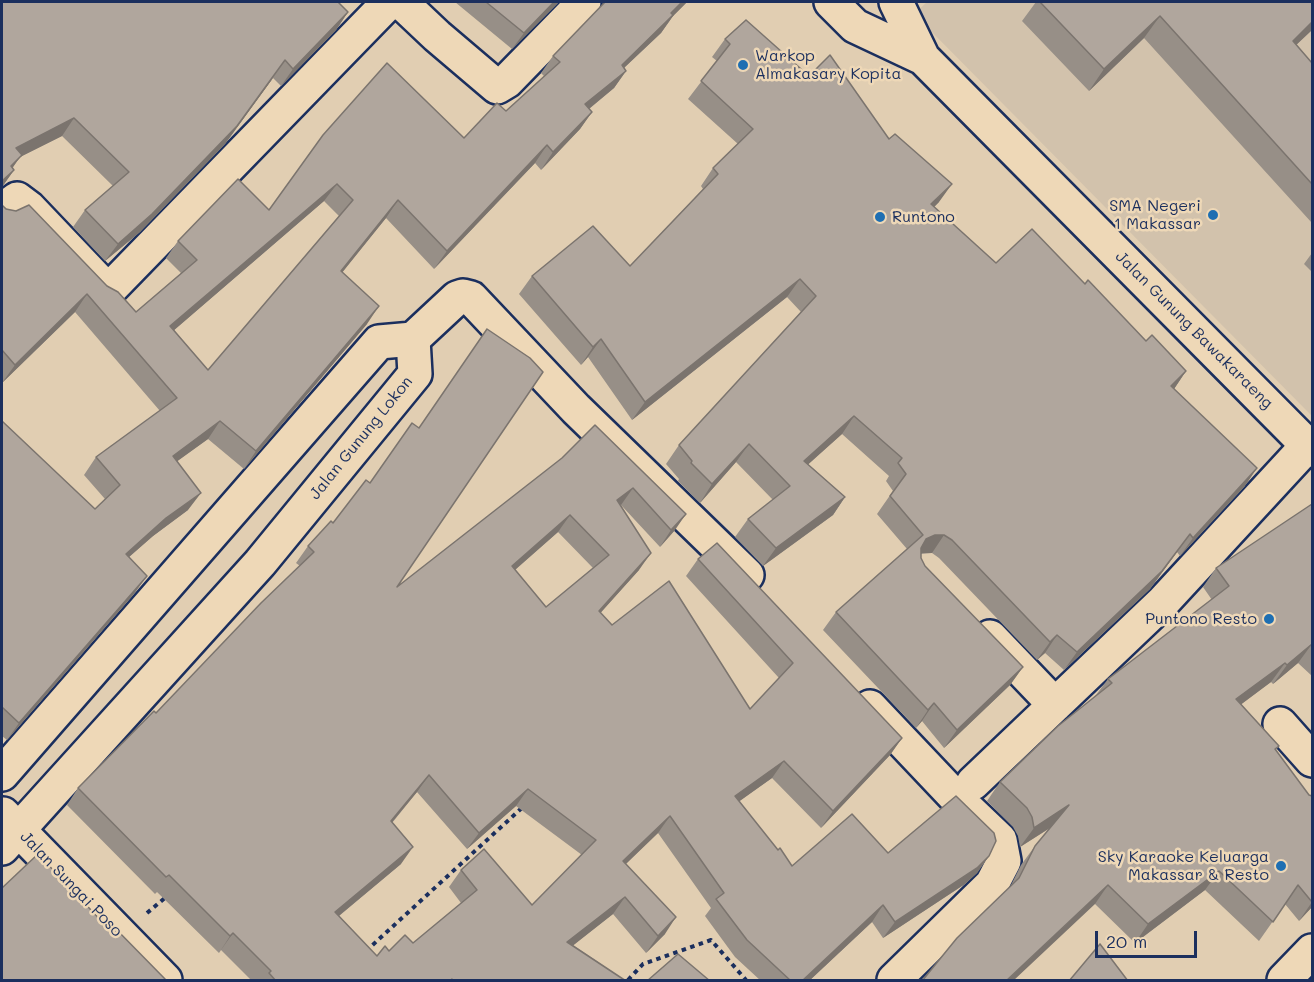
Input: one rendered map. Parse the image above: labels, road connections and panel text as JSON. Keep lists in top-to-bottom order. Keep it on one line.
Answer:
{"streets":{"street":["Jalan Gunung Bawakaraeng","Jalan Gunung Lokon","Jalan Sungai Poso"]},"crossings":[["Jalan Gunung Lokon","Jalan Sungai Poso"]],"places":["Warkop Almakasary Kopita","SMA Negeri 1 Makassar","Runtono","Puntono Resto","Sky Karaoke Keluarga Makassar & Resto"],"scale_bar":"20 m"}
